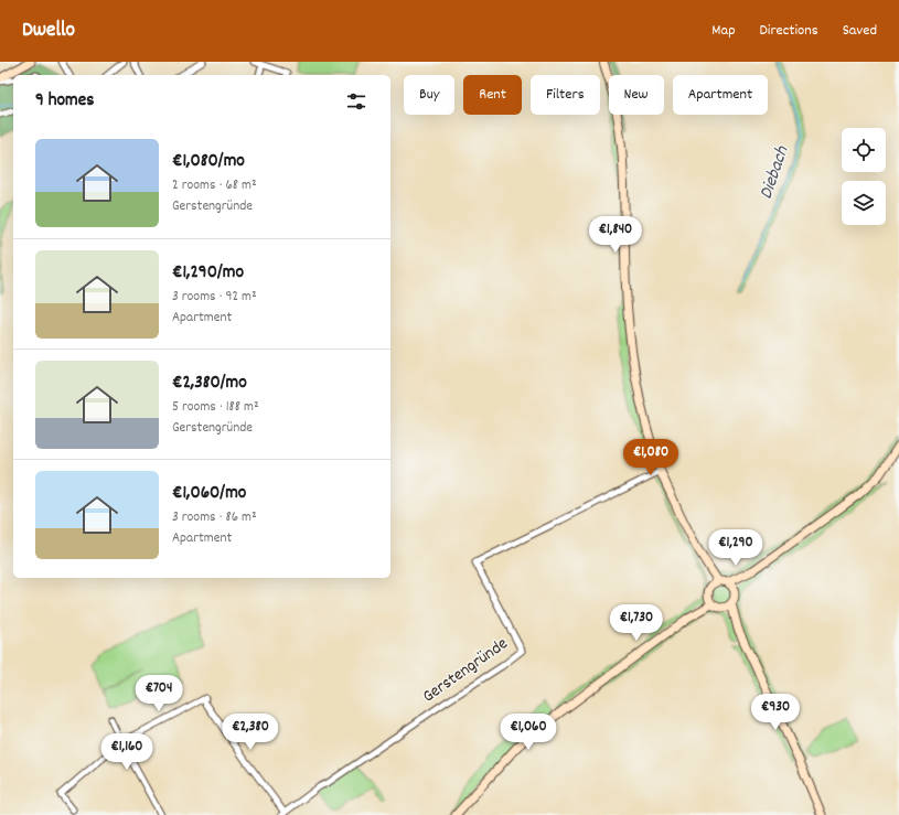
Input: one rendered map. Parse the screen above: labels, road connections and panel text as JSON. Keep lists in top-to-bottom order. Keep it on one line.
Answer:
{"streets":{"street":["Gerstengründe"]},"water":["Diebach"],"page":{"header":"Dwello","nav":["Map","Directions","Saved"],"chip":["Buy","Rent","Filters","New","Apartment"],"heading":"9 homes","list":[{"name":"€1,080/mo","note":"2 rooms · 68 m² · Gerstengründe"},{"name":"€1,290/mo","note":"3 rooms · 92 m² · Apartment"},{"name":"€2,380/mo","note":"5 rooms · 188 m² · Gerstengründe"},{"name":"€1,060/mo","note":"3 rooms · 86 m² · Apartment"}],"price":["€1,840","€1,080","€1,290","€1,730","€704","€930","€2,380","€1,060","€1,160"]}}
